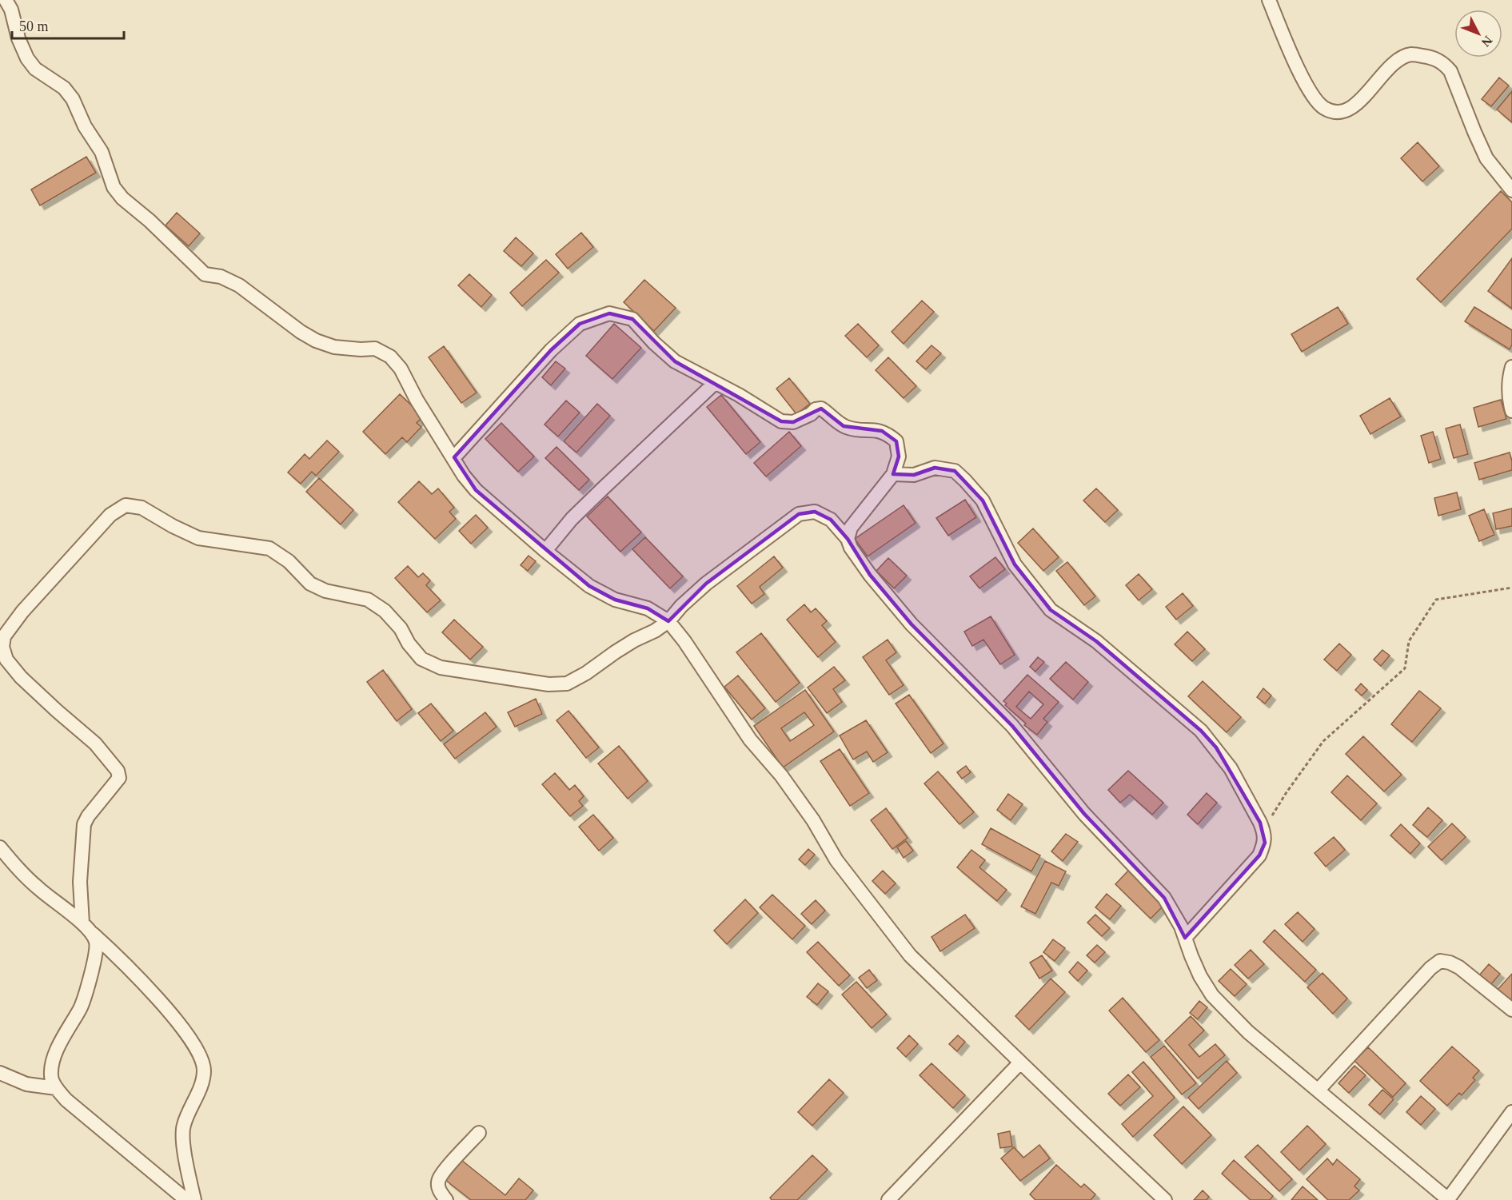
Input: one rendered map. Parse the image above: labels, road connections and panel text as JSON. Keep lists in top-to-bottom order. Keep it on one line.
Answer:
{"scale_bar":"50 m","north":"bottom right"}
